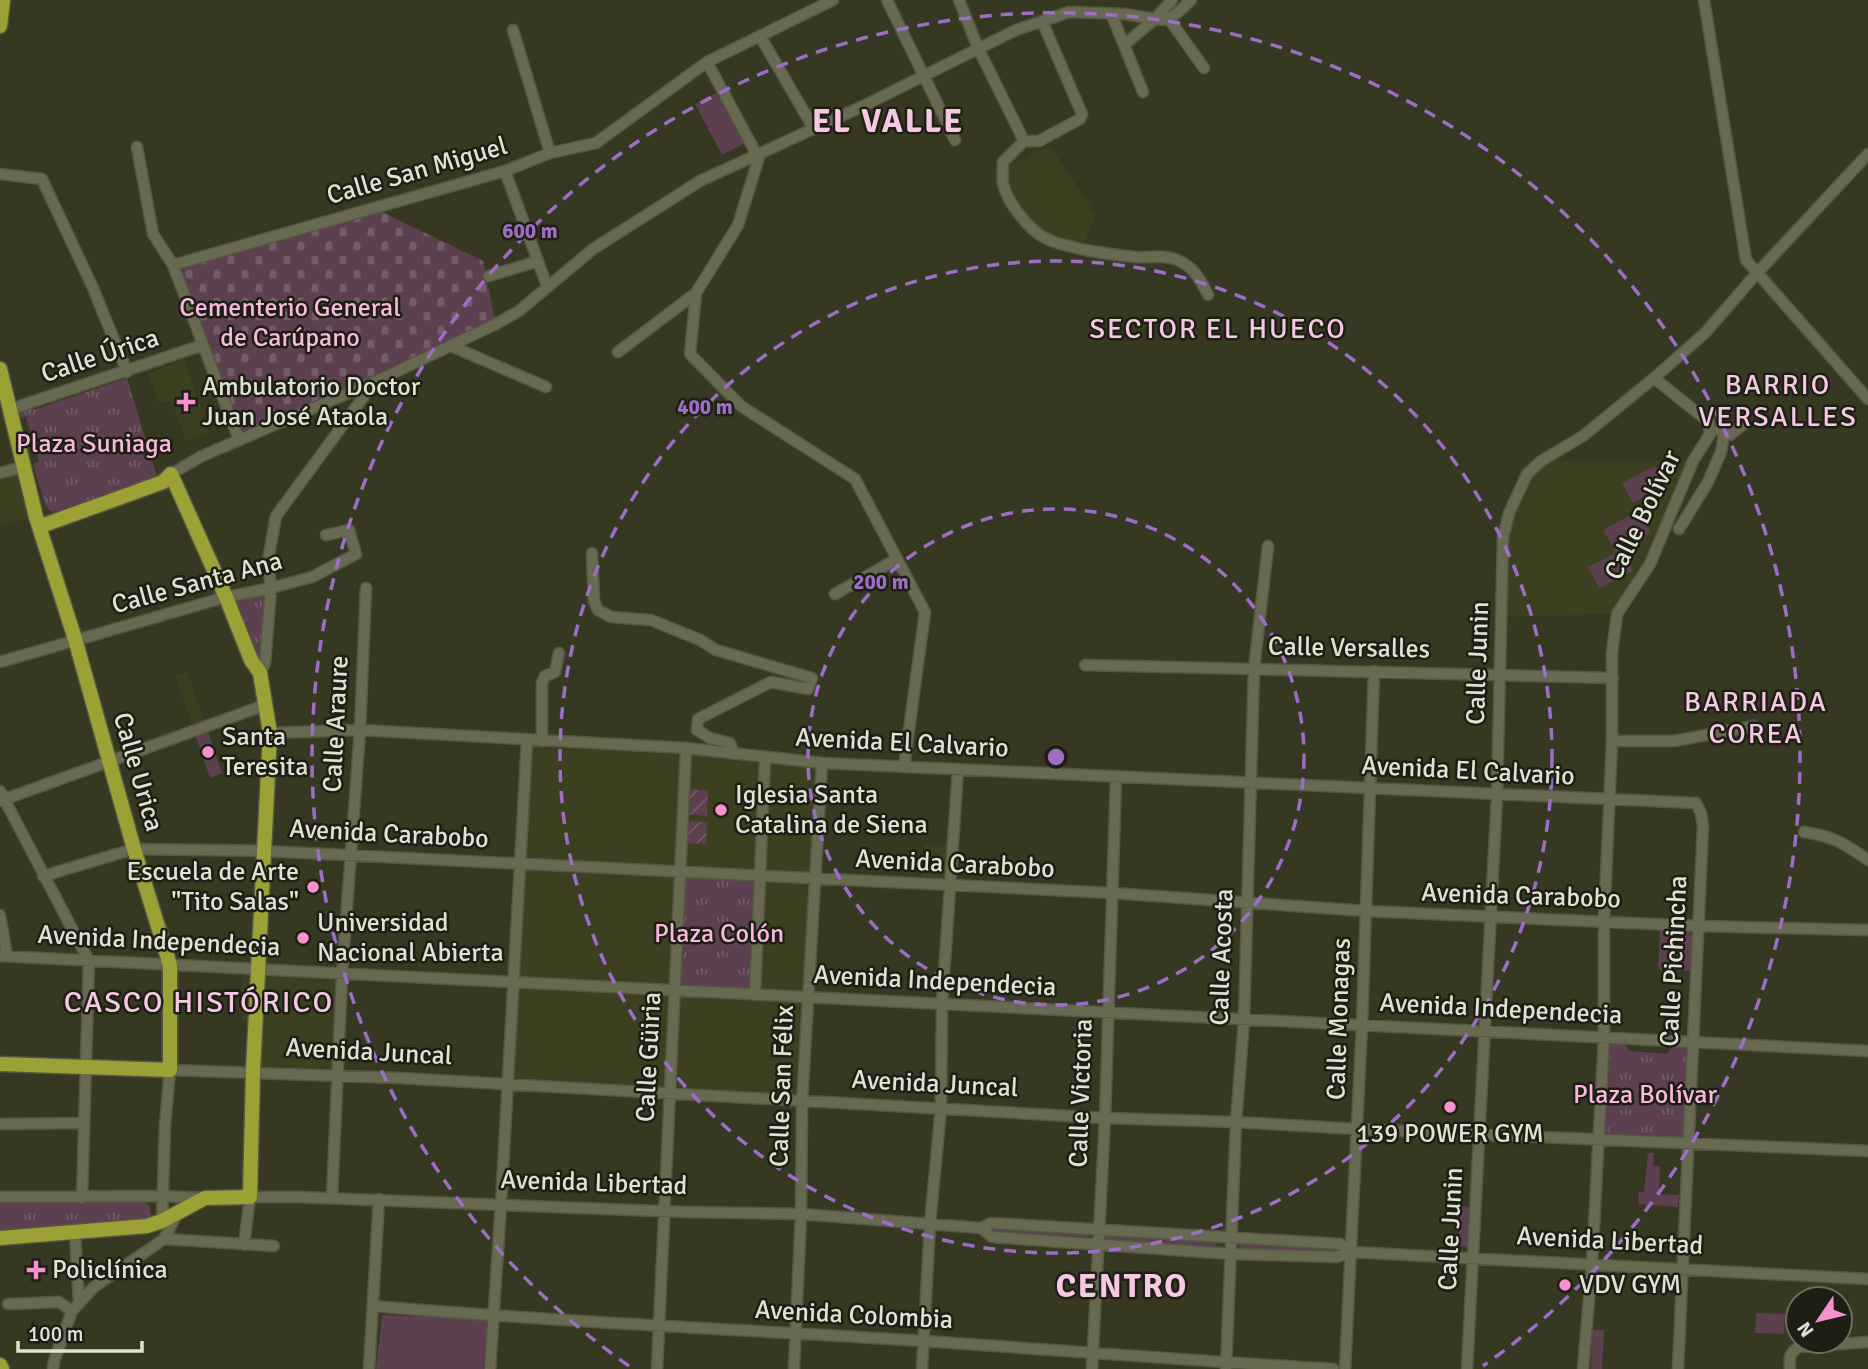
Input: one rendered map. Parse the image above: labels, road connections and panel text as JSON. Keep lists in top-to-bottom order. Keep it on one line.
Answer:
{"streets":{"main road":["Calle Urica","Avenida Juncal","Avenida Libertad"],"street":["Calle San Miguel","Calle Úrica","Calle Bolívar","Calle Santa Ana","Calle Versalles","Calle Junin","Calle Araure","Avenida El Calvario","Avenida Carabobo","Avenida Independecia","Calle Acosta","Calle Pichincha","Calle Monagas","Calle Güiria","Calle San Félix","Calle Victoria","Avenida Colombia"]},"crossings":[["Calle Úrica","Calle Urica"],["Calle Bolívar","Calle Versalles"],["Calle Bolívar","Calle Junin"],["Calle Bolívar","Avenida El Calvario"],["Calle Bolívar","Avenida Carabobo"],["Calle Bolívar","Avenida Independecia"],["Calle Bolívar","Avenida Juncal"],["Calle Bolívar","Avenida Libertad"],["Calle Santa Ana","Calle Urica"],["Calle Versalles","Calle Junin"],["Calle Versalles","Calle Acosta"],["Calle Versalles","Calle Monagas"],["Calle Junin","Avenida El Calvario"],["Calle Junin","Avenida Carabobo"],["Calle Junin","Avenida Independecia"],["Calle Junin","Avenida Juncal"],["Calle Junin","Avenida Libertad"],["Calle Araure","Avenida El Calvario"],["Calle Araure","Avenida Carabobo"],["Calle Araure","Avenida Independecia"],["Calle Araure","Avenida Juncal"],["Calle Araure","Avenida Libertad"],["Avenida El Calvario","Calle Acosta"],["Avenida El Calvario","Calle Pichincha"],["Avenida El Calvario","Calle Monagas"],["Avenida El Calvario","Calle Güiria"],["Avenida El Calvario","Calle San Félix"],["Avenida El Calvario","Calle Victoria"],["Calle Urica","Avenida Carabobo"],["Calle Urica","Avenida Independecia"],["Calle Urica","Avenida Juncal"],["Calle Urica","Avenida Libertad"],["Avenida Carabobo","Calle Acosta"],["Avenida Carabobo","Calle Pichincha"],["Avenida Carabobo","Calle Monagas"],["Avenida Carabobo","Calle Güiria"],["Avenida Carabobo","Calle San Félix"],["Avenida Carabobo","Calle Victoria"],["Avenida Independecia","Calle Acosta"],["Avenida Independecia","Calle Pichincha"],["Avenida Independecia","Calle Monagas"],["Avenida Independecia","Calle Güiria"],["Avenida Independecia","Calle San Félix"],["Avenida Independecia","Calle Victoria"],["Calle Acosta","Avenida Juncal"],["Calle Acosta","Avenida Libertad"],["Calle Acosta","Avenida Colombia"],["Calle Pichincha","Avenida Juncal"],["Calle Pichincha","Avenida Libertad"],["Calle Monagas","Avenida Juncal"],["Calle Monagas","Avenida Libertad"],["Avenida Juncal","Calle Güiria"],["Avenida Juncal","Calle San Félix"],["Avenida Juncal","Calle Victoria"],["Calle Güiria","Avenida Libertad"],["Calle Güiria","Avenida Colombia"],["Calle San Félix","Avenida Libertad"],["Calle San Félix","Avenida Colombia"],["Calle Victoria","Avenida Libertad"],["Calle Victoria","Avenida Colombia"]],"districts":["EL VALLE","SECTOR EL HUECO","BARRIO VERSALLES","BARRIADA COREA","CASCO HISTÓRICO","CENTRO"],"parks":["Cementerio General de Carúpano","Plaza Suniaga","Plaza Colón","Plaza Bolívar"],"places":{"health":["Ambulatorio Doctor Juan José Ataola","Policlínica"],"other":["Santa Teresita","Iglesia Santa Catalina de Siena","Escuela de Arte \"Tito Salas\"","Universidad Nacional Abierta","139 POWER GYM","VDV GYM"]},"scale_bar":"100 m","north":"bottom left","rings":["600 m","400 m","200 m"]}
